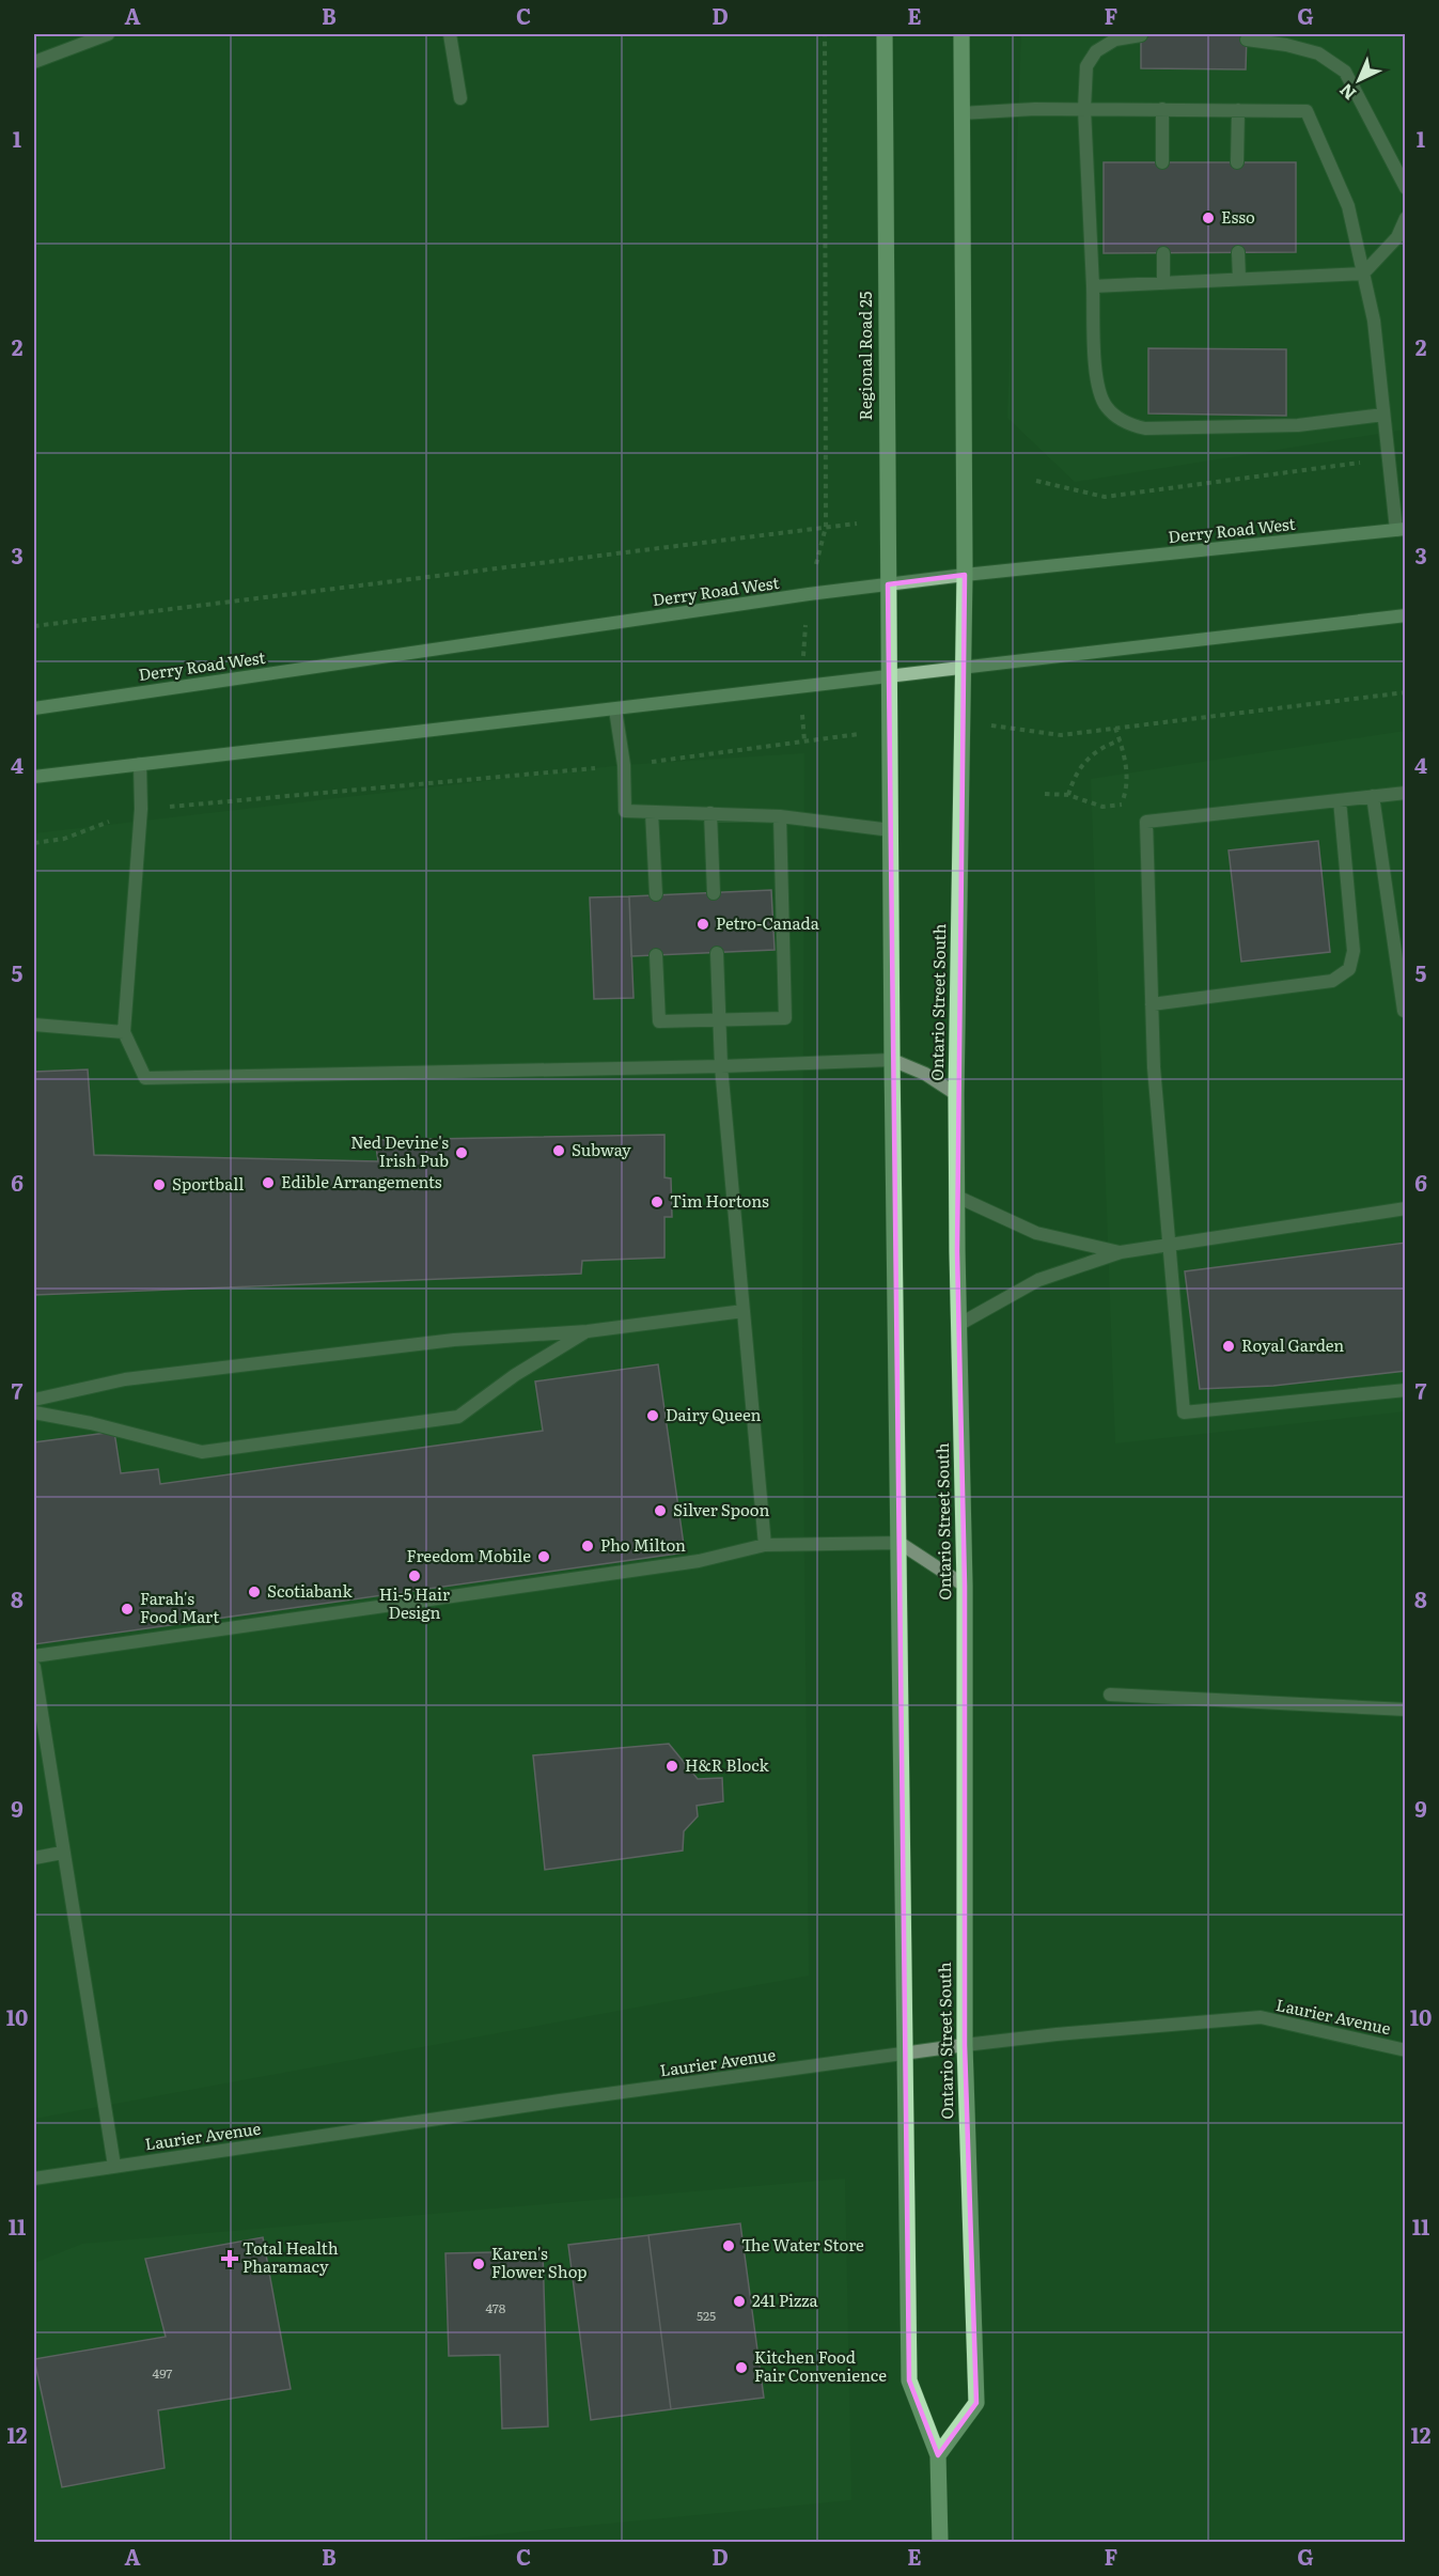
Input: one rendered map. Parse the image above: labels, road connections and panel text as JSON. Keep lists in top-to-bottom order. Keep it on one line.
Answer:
{"streets":{"main road":["Regional Road 25","Derry Road West","Ontario Street South"],"street":["Laurier Avenue"]},"crossings":[["Regional Road 25","Derry Road West"],["Derry Road West","Ontario Street South"],["Ontario Street South","Laurier Avenue"]],"places":{"other":["Esso","Petro-Canada","Subway","Ned Devine's Irish Pub","Edible Arrangements","Sportball","Tim Hortons","Royal Garden","Dairy Queen","Silver Spoon","Pho Milton","Freedom Mobile","Hi-5 Hair Design","Scotiabank","Farah's Food Mart","H&R Block","The Water Store","Karen's Flower Shop","241 Pizza","Kitchen Food Fair Convenience"],"health":["Total Health Pharamacy"]},"house_numbers":["478","525","497"],"north":"bottom left","grid":{"columns":["A","B","C","D","E","F","G"],"rows":["1","2","3","4","5","6","7","8","9","10","11","12"]}}
